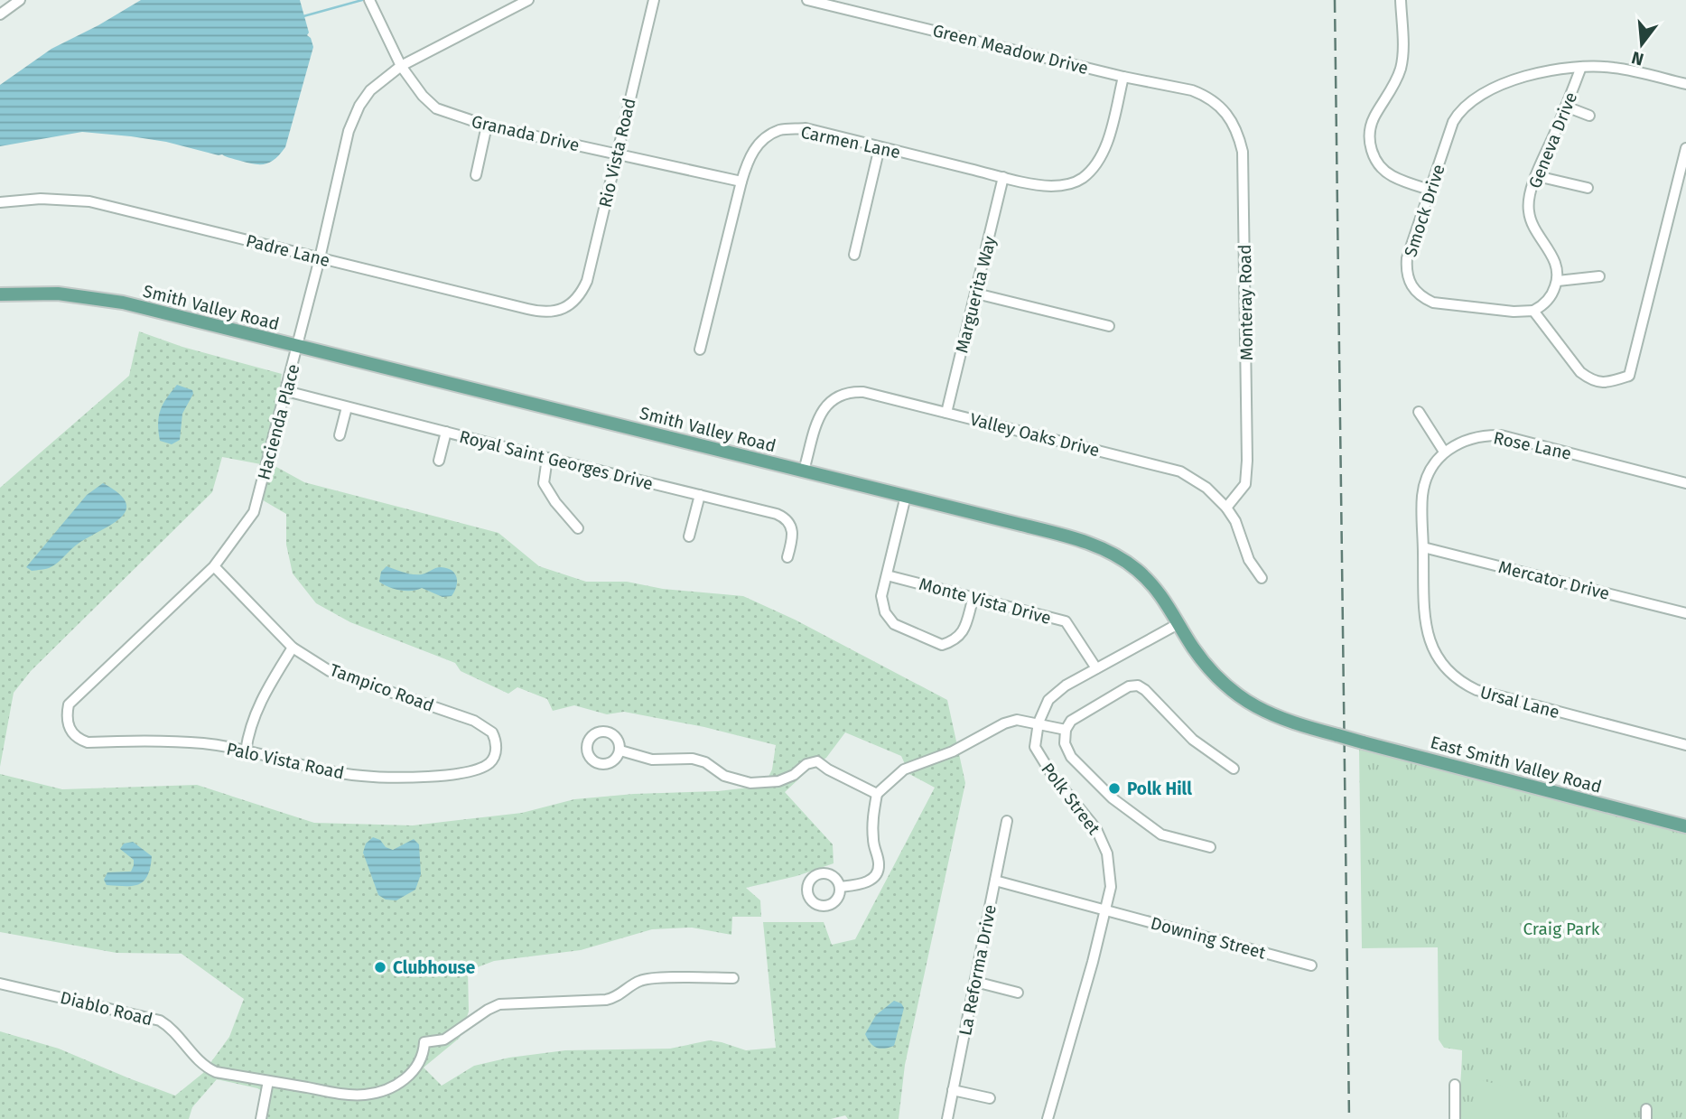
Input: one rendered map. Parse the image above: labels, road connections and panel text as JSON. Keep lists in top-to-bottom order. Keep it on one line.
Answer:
{"streets":{"main road":["Smith Valley Road","East Smith Valley Road"],"street":["Green Meadow Drive","Granada Drive","Geneva Drive","Carmen Lane","Rio Vista Road","Smock Drive","Padre Lane","Marguerita Way","Monteray Road","Hacienda Place","Valley Oaks Drive","Rose Lane","Royal Saint Georges Drive","Mercator Drive","Monte Vista Drive","Tampico Road","Ursal Lane","Palo Vista Road","Polk Street","Downing Street","La Reforma Drive","Diablo Road"]},"crossings":[["Green Meadow Drive","Carmen Lane"],["Green Meadow Drive","Monteray Road"],["Granada Drive","Carmen Lane"],["Granada Drive","Rio Vista Road"],["Granada Drive","Hacienda Place"],["Geneva Drive","Smock Drive"],["Carmen Lane","Marguerita Way"],["Rio Vista Road","Padre Lane"],["Padre Lane","Hacienda Place"],["Marguerita Way","Valley Oaks Drive"],["Monteray Road","Valley Oaks Drive"],["Smith Valley Road","Hacienda Place"],["Smith Valley Road","Valley Oaks Drive"],["Smith Valley Road","East Smith Valley Road"],["Smith Valley Road","Polk Street"],["Hacienda Place","Royal Saint Georges Drive"],["Hacienda Place","Tampico Road"],["Hacienda Place","Palo Vista Road"],["Rose Lane","Mercator Drive"],["Rose Lane","Ursal Lane"],["Mercator Drive","Ursal Lane"],["Monte Vista Drive","Polk Street"],["Tampico Road","Palo Vista Road"],["Polk Street","Downing Street"],["Downing Street","La Reforma Drive"]],"parks":["Craig Park"],"places":["Polk Hill","Clubhouse"],"north":"bottom"}
